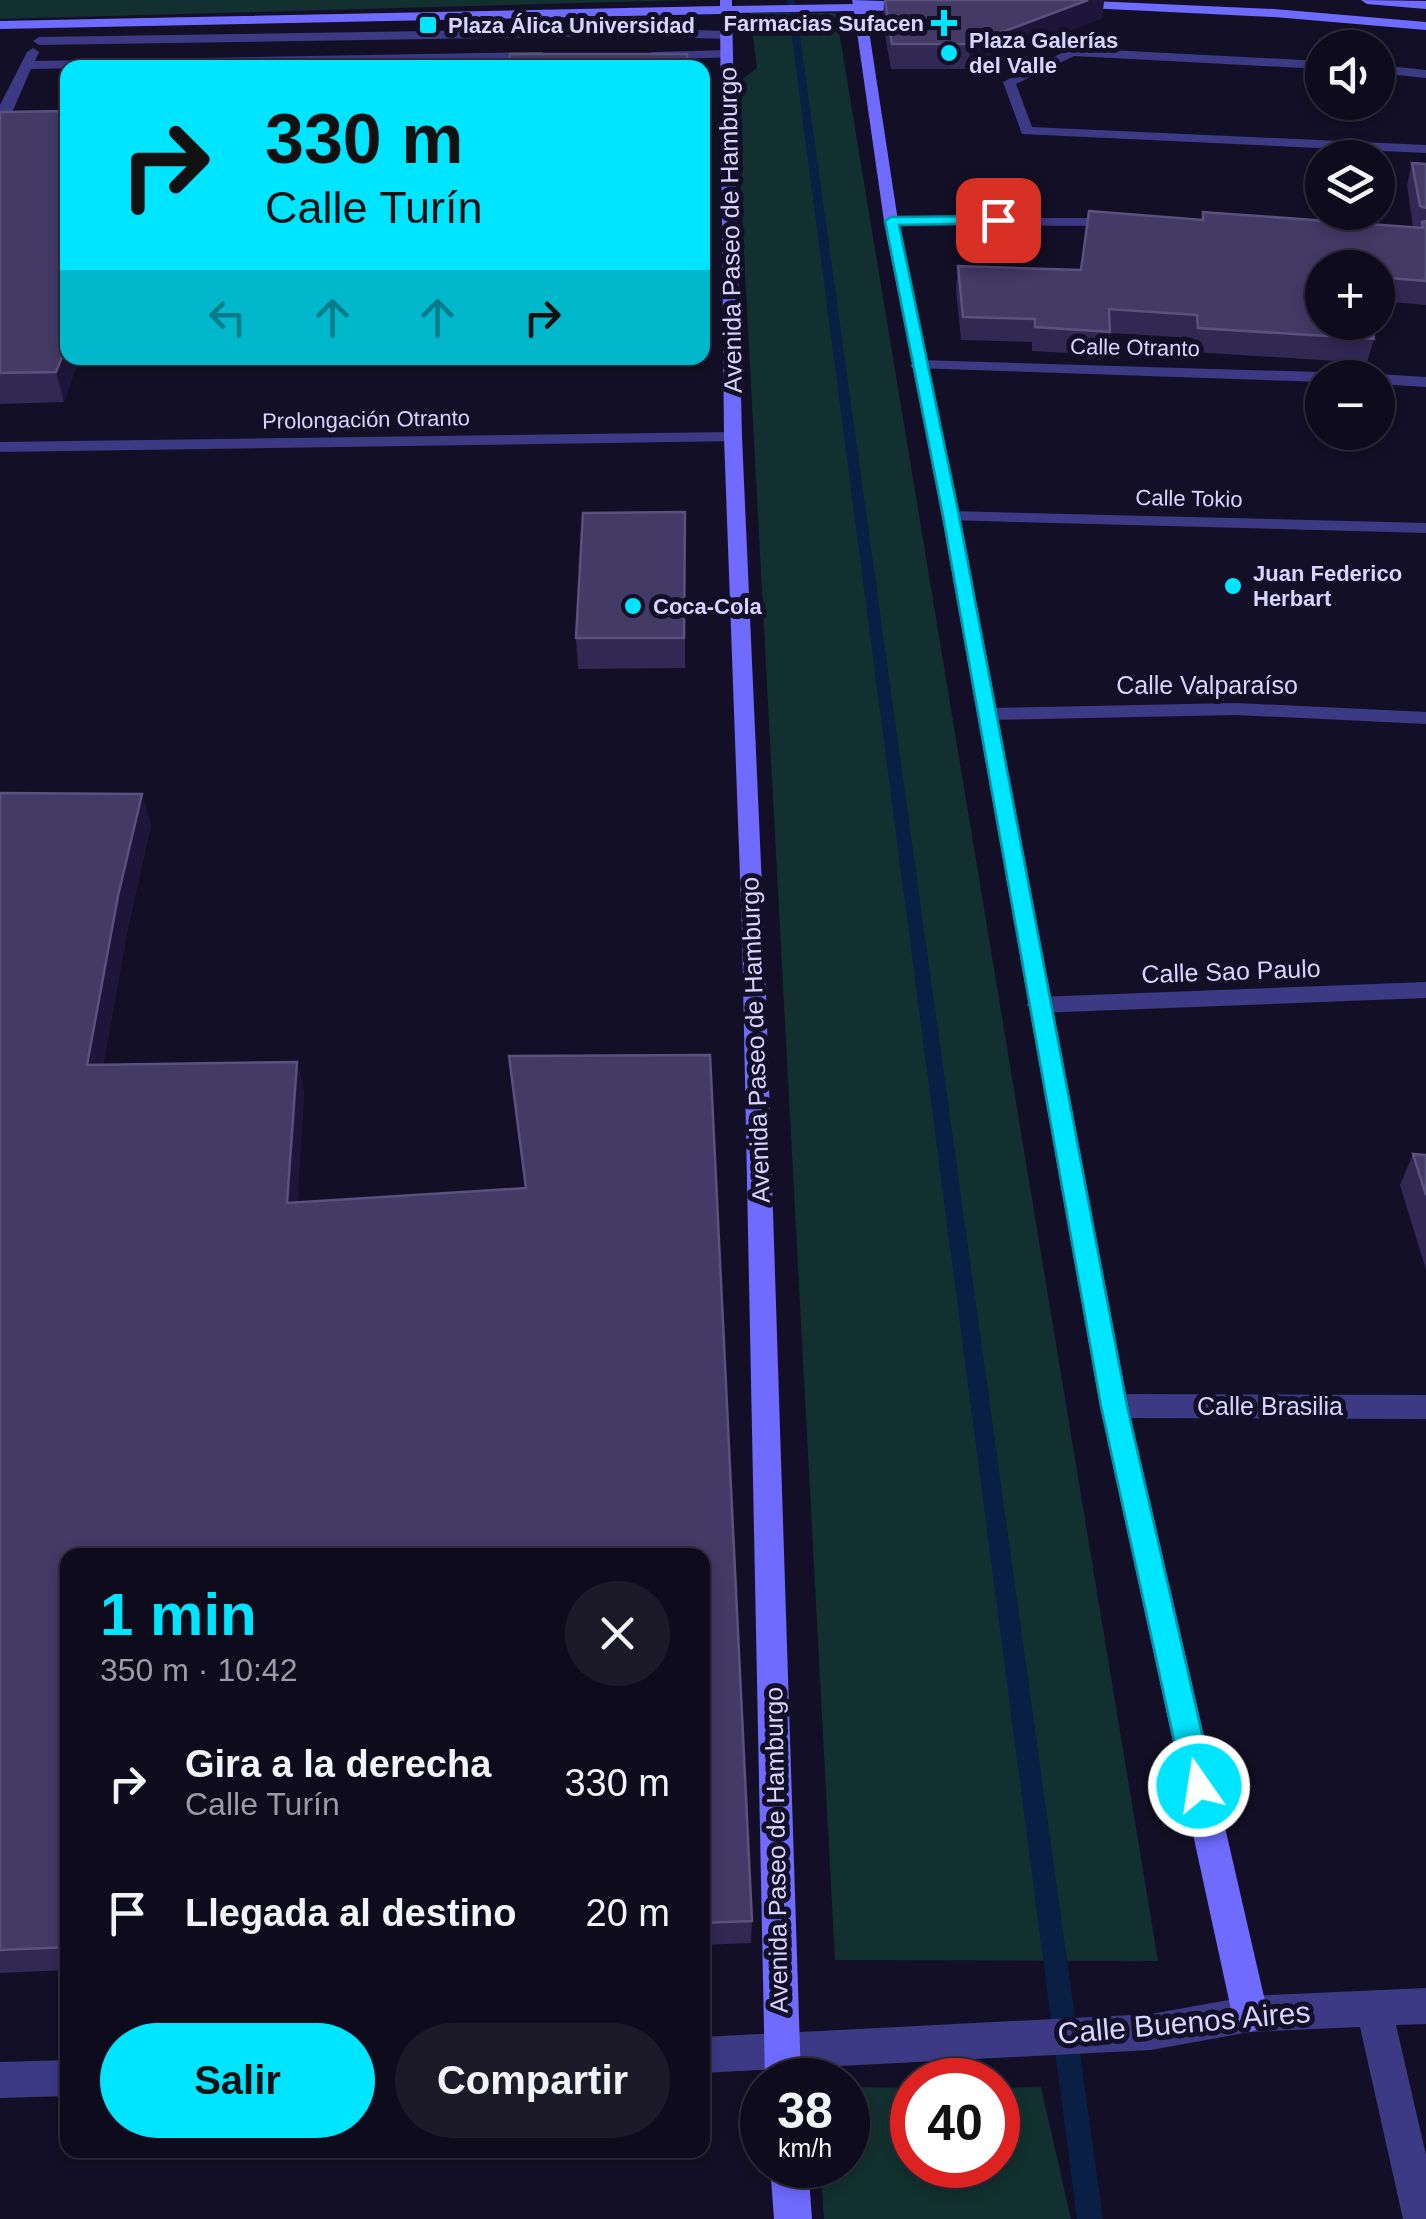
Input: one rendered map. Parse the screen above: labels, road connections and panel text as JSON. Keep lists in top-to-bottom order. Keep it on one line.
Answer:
{"streets":{"street":["Avenida Paseo de Hamburgo","Calle Otranto","Prolongación Otranto","Calle Tokio","Calle Valparaíso","Calle Sao Paulo","Calle Brasilia","Calle Buenos Aires"]},"crossings":[["Avenida Paseo de Hamburgo","Prolongación Otranto"]],"places":{"health":["Farmacias Sufacen"],"transit":["Plaza Álica Universidad"],"other":["Plaza Galerías del Valle","Juan Federico Herbart","Coca-Cola"]},"page":{"map_buttons":["+","−"],"turn":["330 m","Calle Turín"],"heading":["1 min","350 m · 10:42"],"list":[{"name":"Gira a la derecha","note":"Calle Turín","value":"330 m"},{"name":"Llegada al destino","value":"20 m"}],"buttons":["Salir","Compartir"],"speed":"38 km/h","limit":"40"}}
